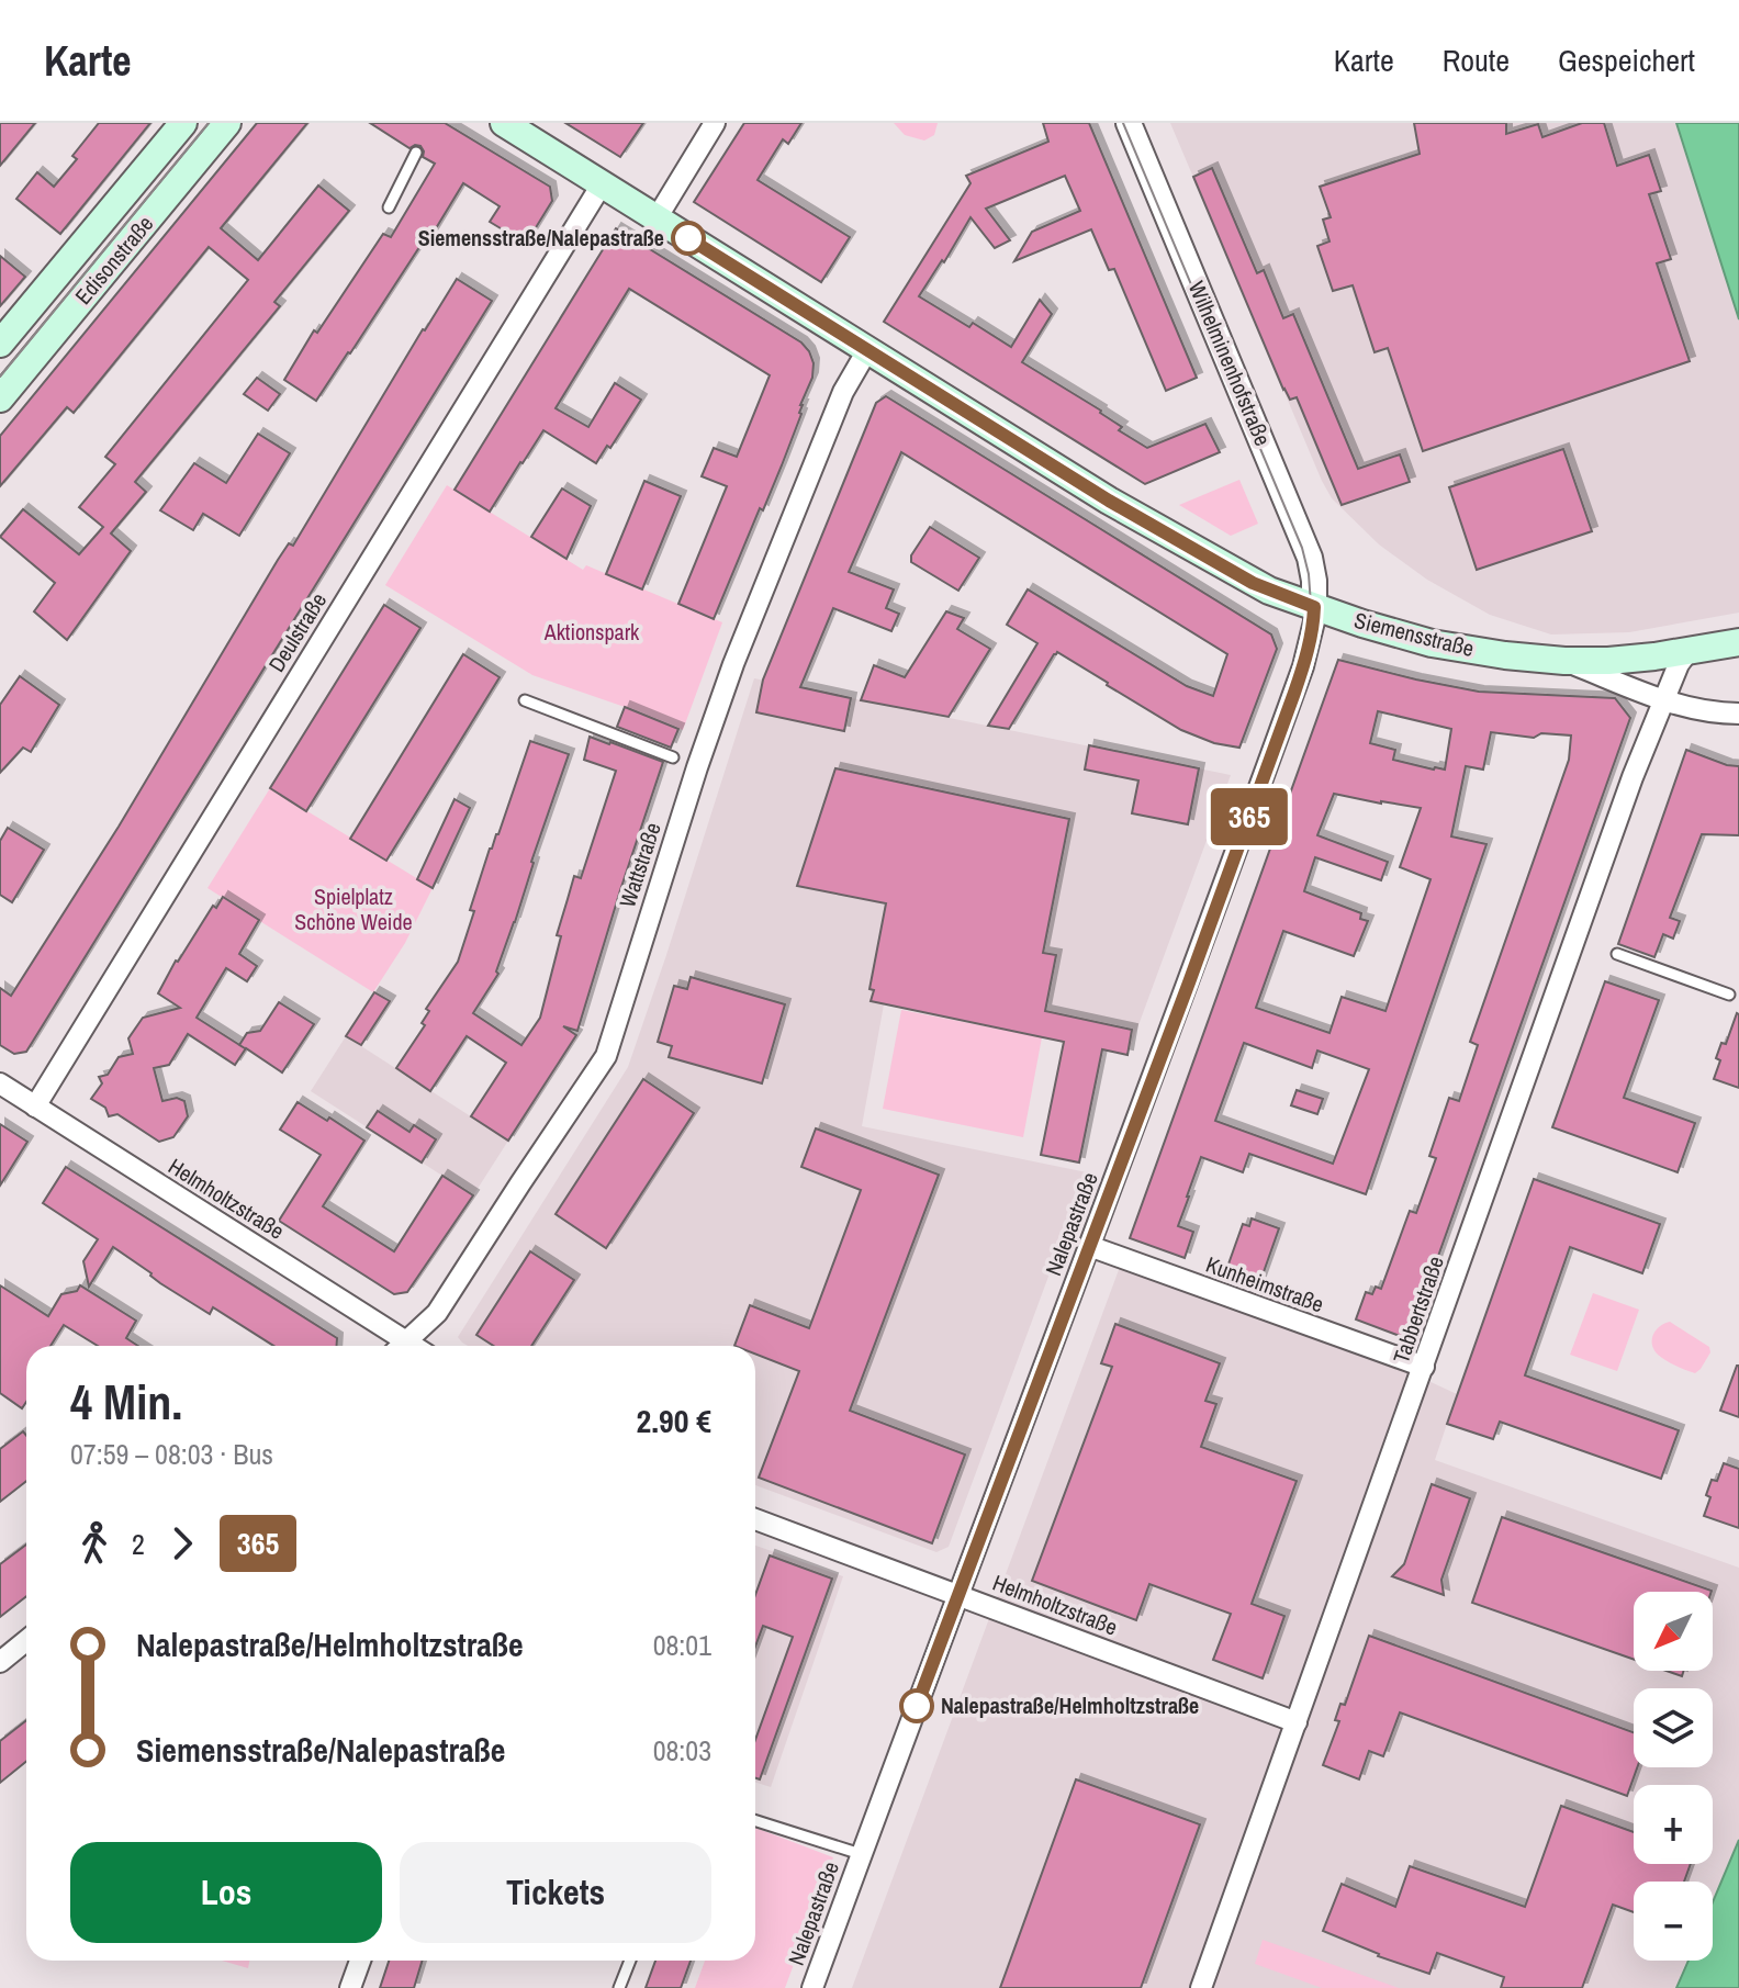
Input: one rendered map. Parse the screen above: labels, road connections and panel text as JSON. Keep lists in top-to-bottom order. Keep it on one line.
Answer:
{"streets":{"main road":["Edisonstraße","Siemensstraße"],"street":["Wilhelminenhofstraße","Deulstraße","Wattstraße","Helmholtzstraße","Nalepastraße","Kunheimstraße","Tabbertstraße"]},"crossings":[["Wilhelminenhofstraße","Siemensstraße"],["Wilhelminenhofstraße","Nalepastraße"],["Deulstraße","Siemensstraße"],["Deulstraße","Helmholtzstraße"],["Siemensstraße","Wattstraße"],["Siemensstraße","Nalepastraße"],["Siemensstraße","Tabbertstraße"],["Helmholtzstraße","Nalepastraße"],["Helmholtzstraße","Tabbertstraße"],["Nalepastraße","Kunheimstraße"],["Kunheimstraße","Tabbertstraße"]],"parks":["Aktionspark","Spielplatz Schöne Weide"],"places":["Siemensstraße/Nalepastraße","Nalepastraße/Helmholtzstraße"],"lines":["bus line 365"],"north":"bottom left","page":{"header":"Karte","nav":["Karte","Route","Gespeichert"],"on_map":"365","heading":["4 Min.","07:59 – 08:03 · Bus","2.90 €"],"legs":["2","365"],"map_buttons":["+","−"],"list":[{"name":"Nalepastraße/Helmholtzstraße","value":"08:01"},{"name":"Siemensstraße/Nalepastraße","value":"08:03"}],"buttons":["Los","Tickets"]}}
